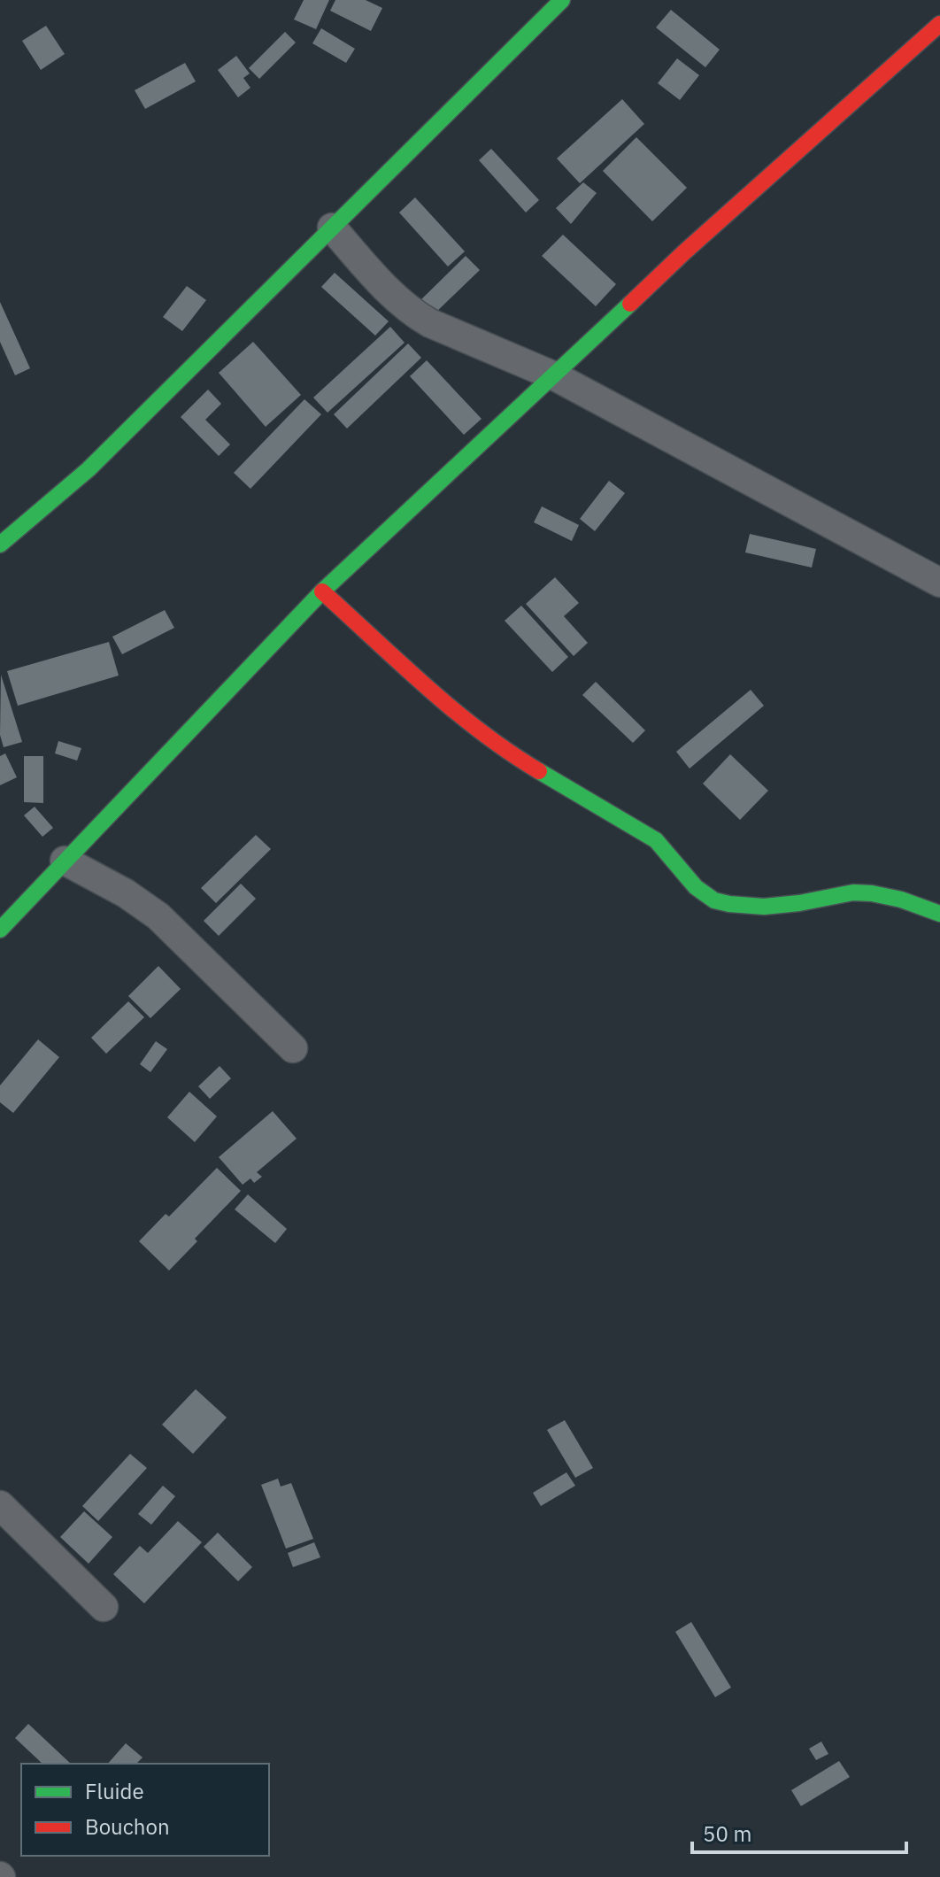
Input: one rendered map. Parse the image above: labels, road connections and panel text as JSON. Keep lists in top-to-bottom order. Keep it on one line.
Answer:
{"legend":["Fluide","Bouchon"],"scale_bar":"50 m"}
